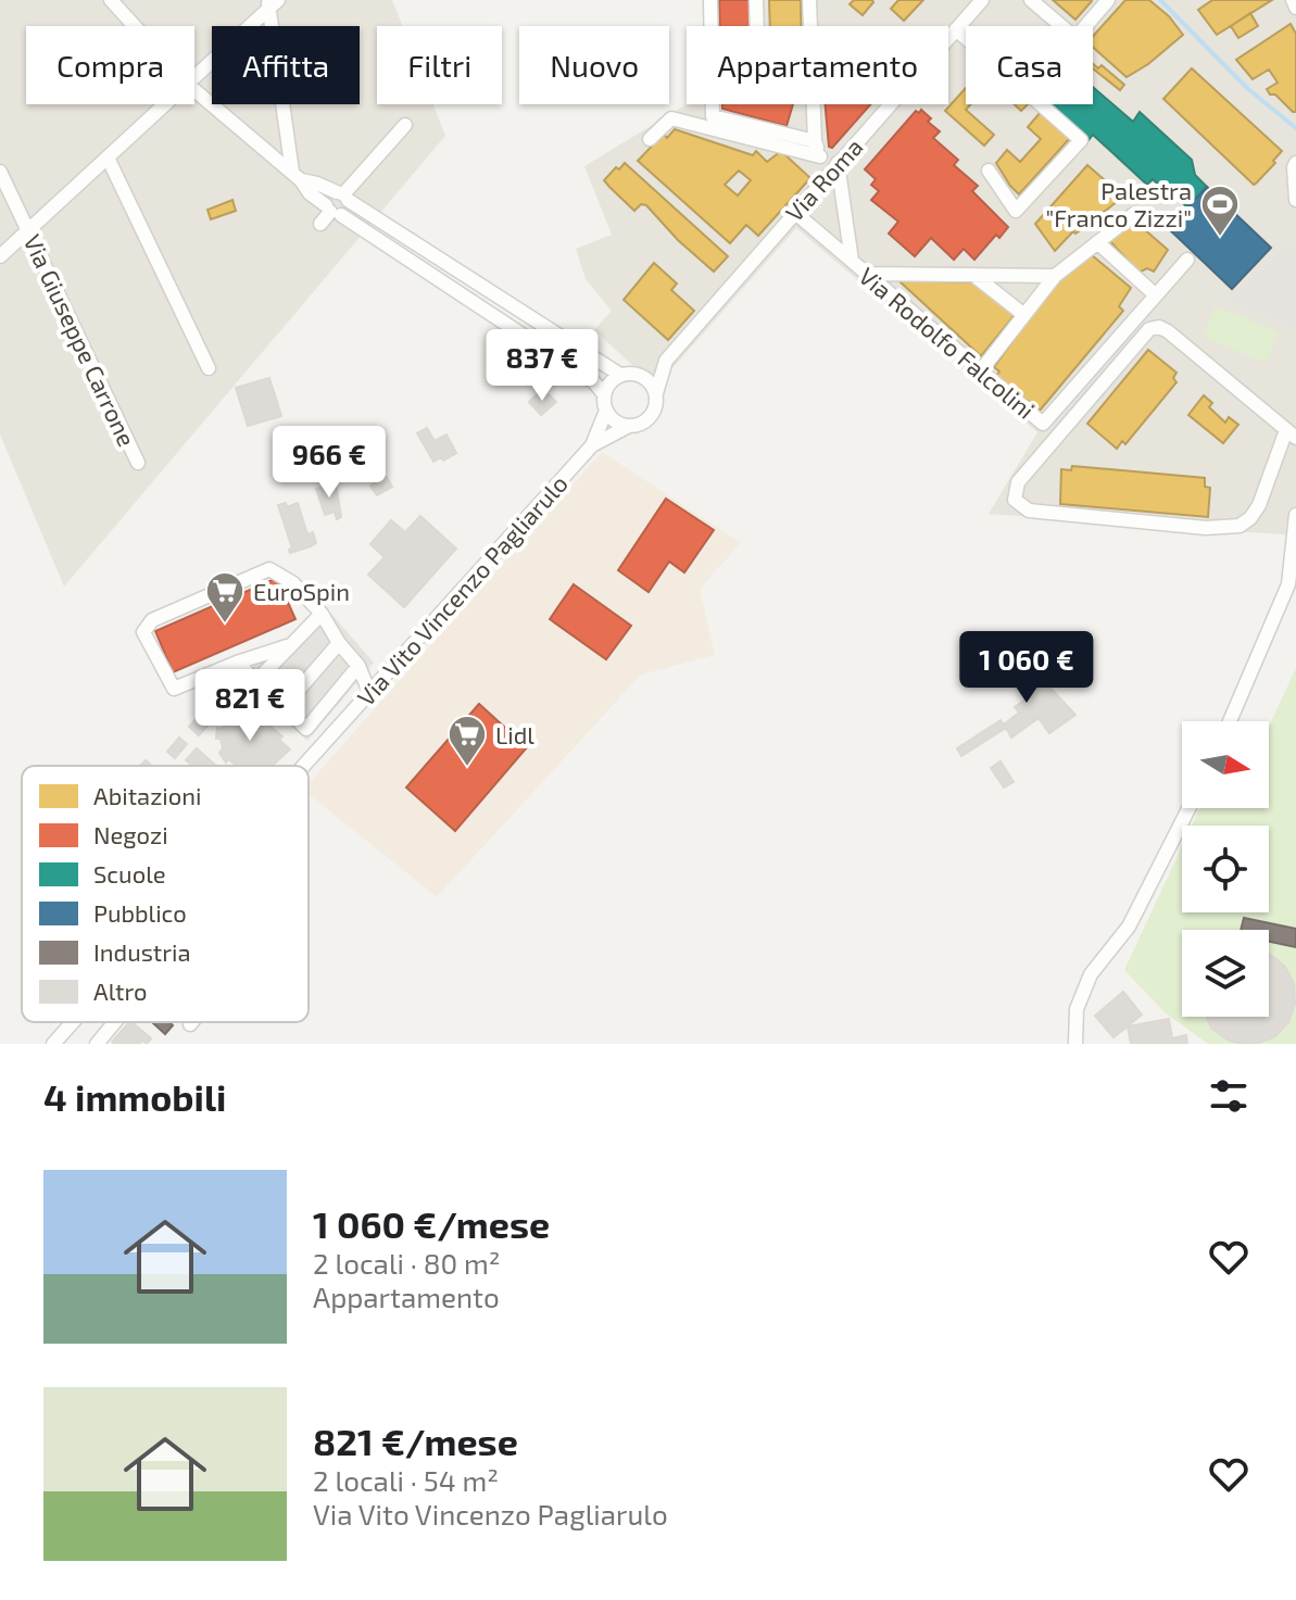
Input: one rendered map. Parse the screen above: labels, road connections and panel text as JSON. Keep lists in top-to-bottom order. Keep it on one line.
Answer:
{"streets":{"street":["Via Roma","Via Giuseppe Carrone","Via Rodolfo Falcolini","Via Vito Vincenzo Pagliarulo"]},"crossings":[["Via Roma","Via Rodolfo Falcolini"],["Via Roma","Via Vito Vincenzo Pagliarulo"]],"places":{"sports":["Palestra \"Franco Zizzi\""],"supermarket":["EuroSpin","Lidl"]},"legend":["Abitazioni","Negozi","Scuole","Pubblico","Industria","Altro"],"north":"right","page":{"chip":["Compra","Affitta","Filtri","Nuovo","Appartamento","Casa"],"price":["837 €","966 €","1 060 €","821 €"],"heading":"4 immobili","list":[{"name":"1 060 €/mese","note":"2 locali · 80 m² · Appartamento"},{"name":"821 €/mese","note":"2 locali · 54 m² · Via Vito Vincenzo Pagliarulo"}]}}
